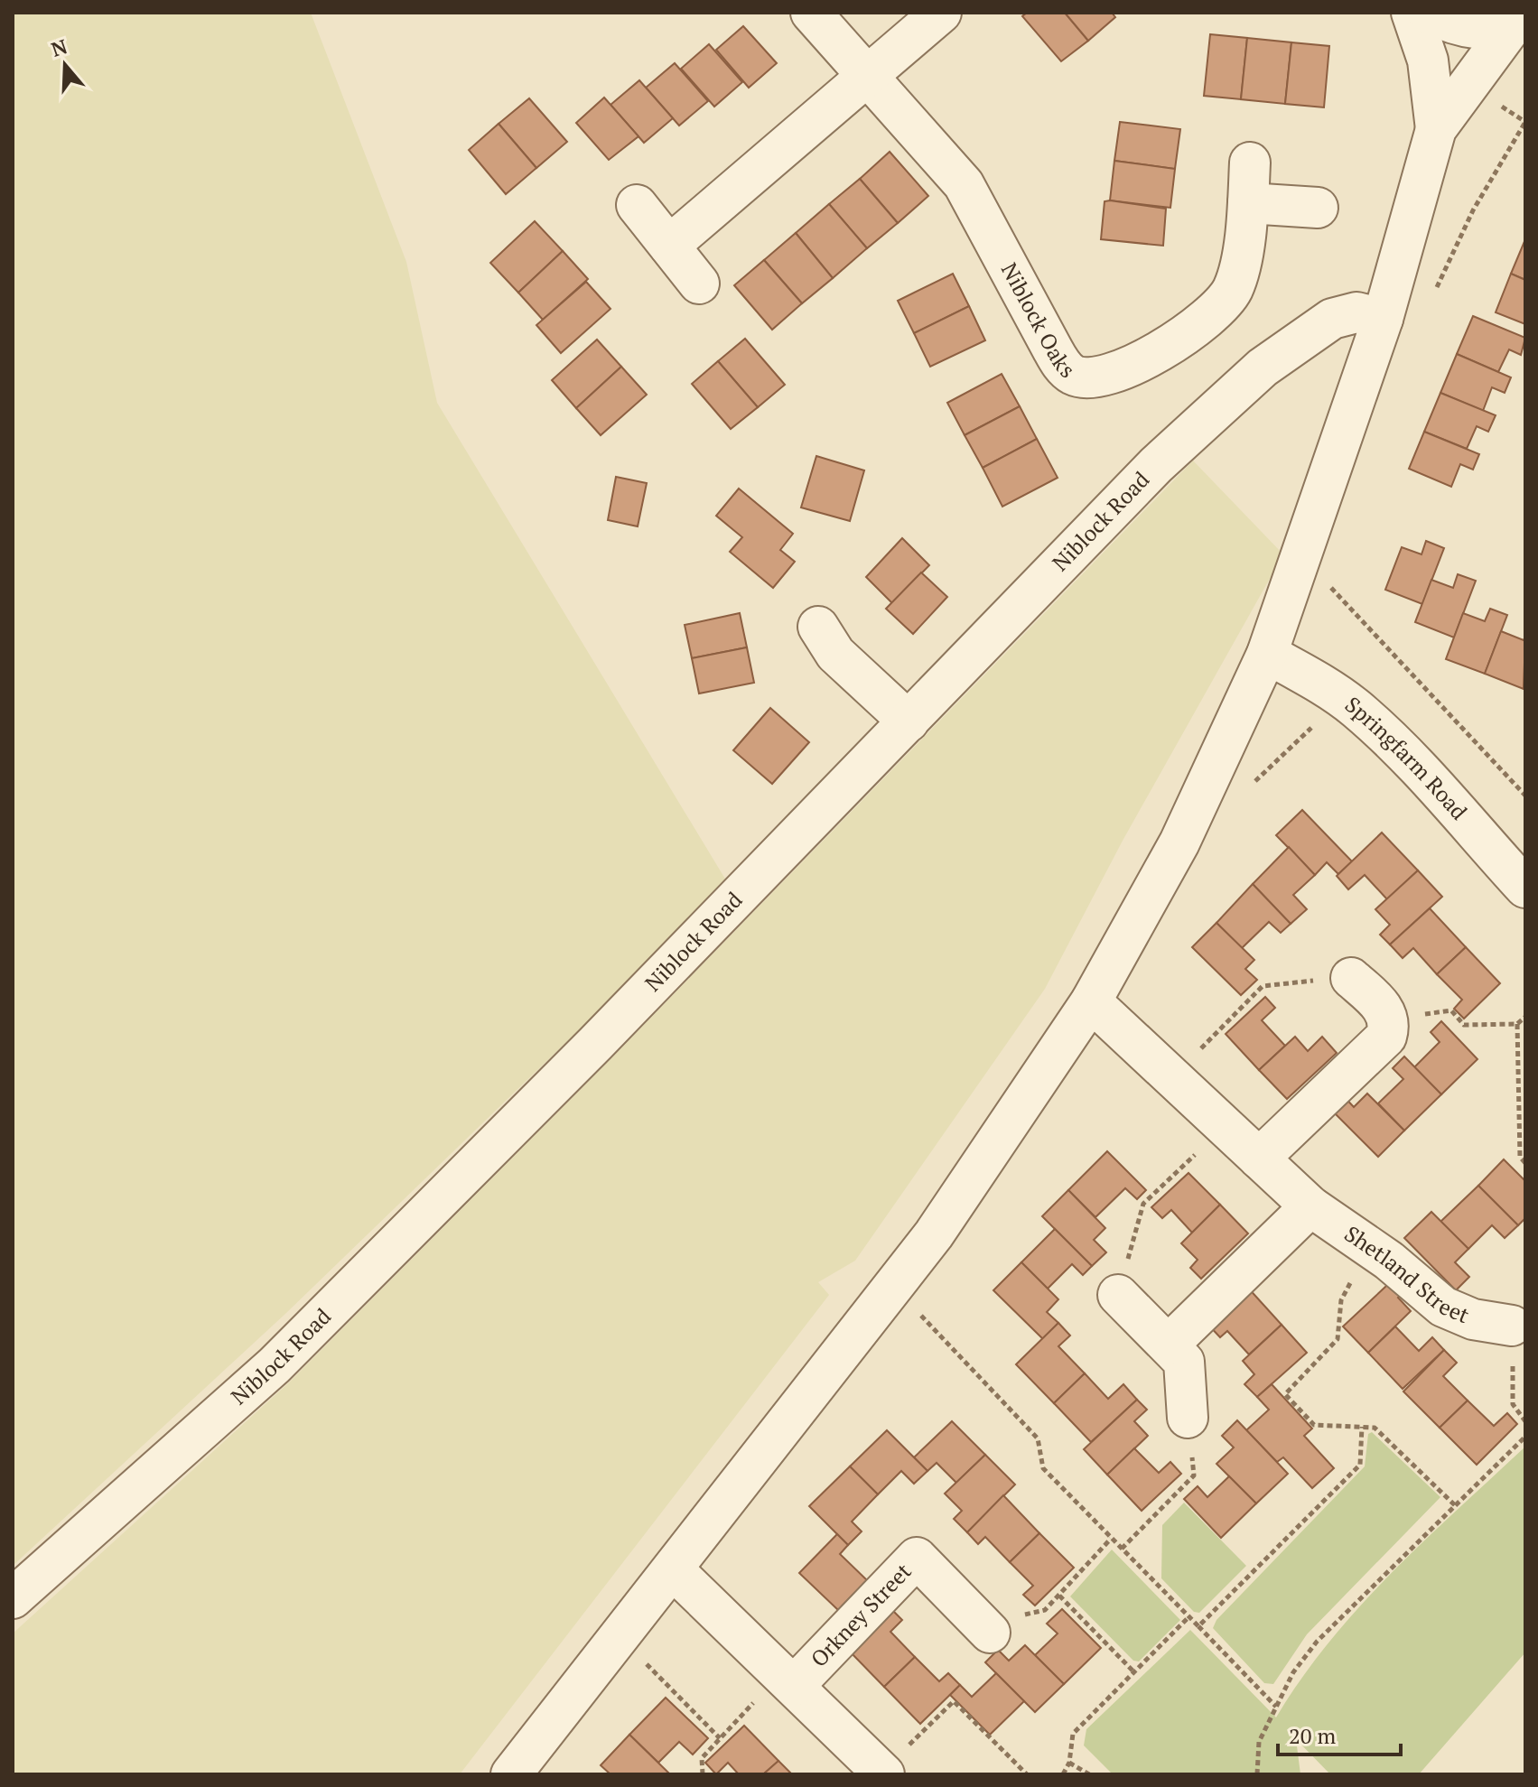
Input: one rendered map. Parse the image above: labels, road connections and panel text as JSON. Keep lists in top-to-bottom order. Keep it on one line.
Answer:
{"streets":{"street":["Niblock Oaks","Niblock Road","Springfarm Road","Shetland Street","Orkney Street"]},"scale_bar":"20 m","north":"top"}
